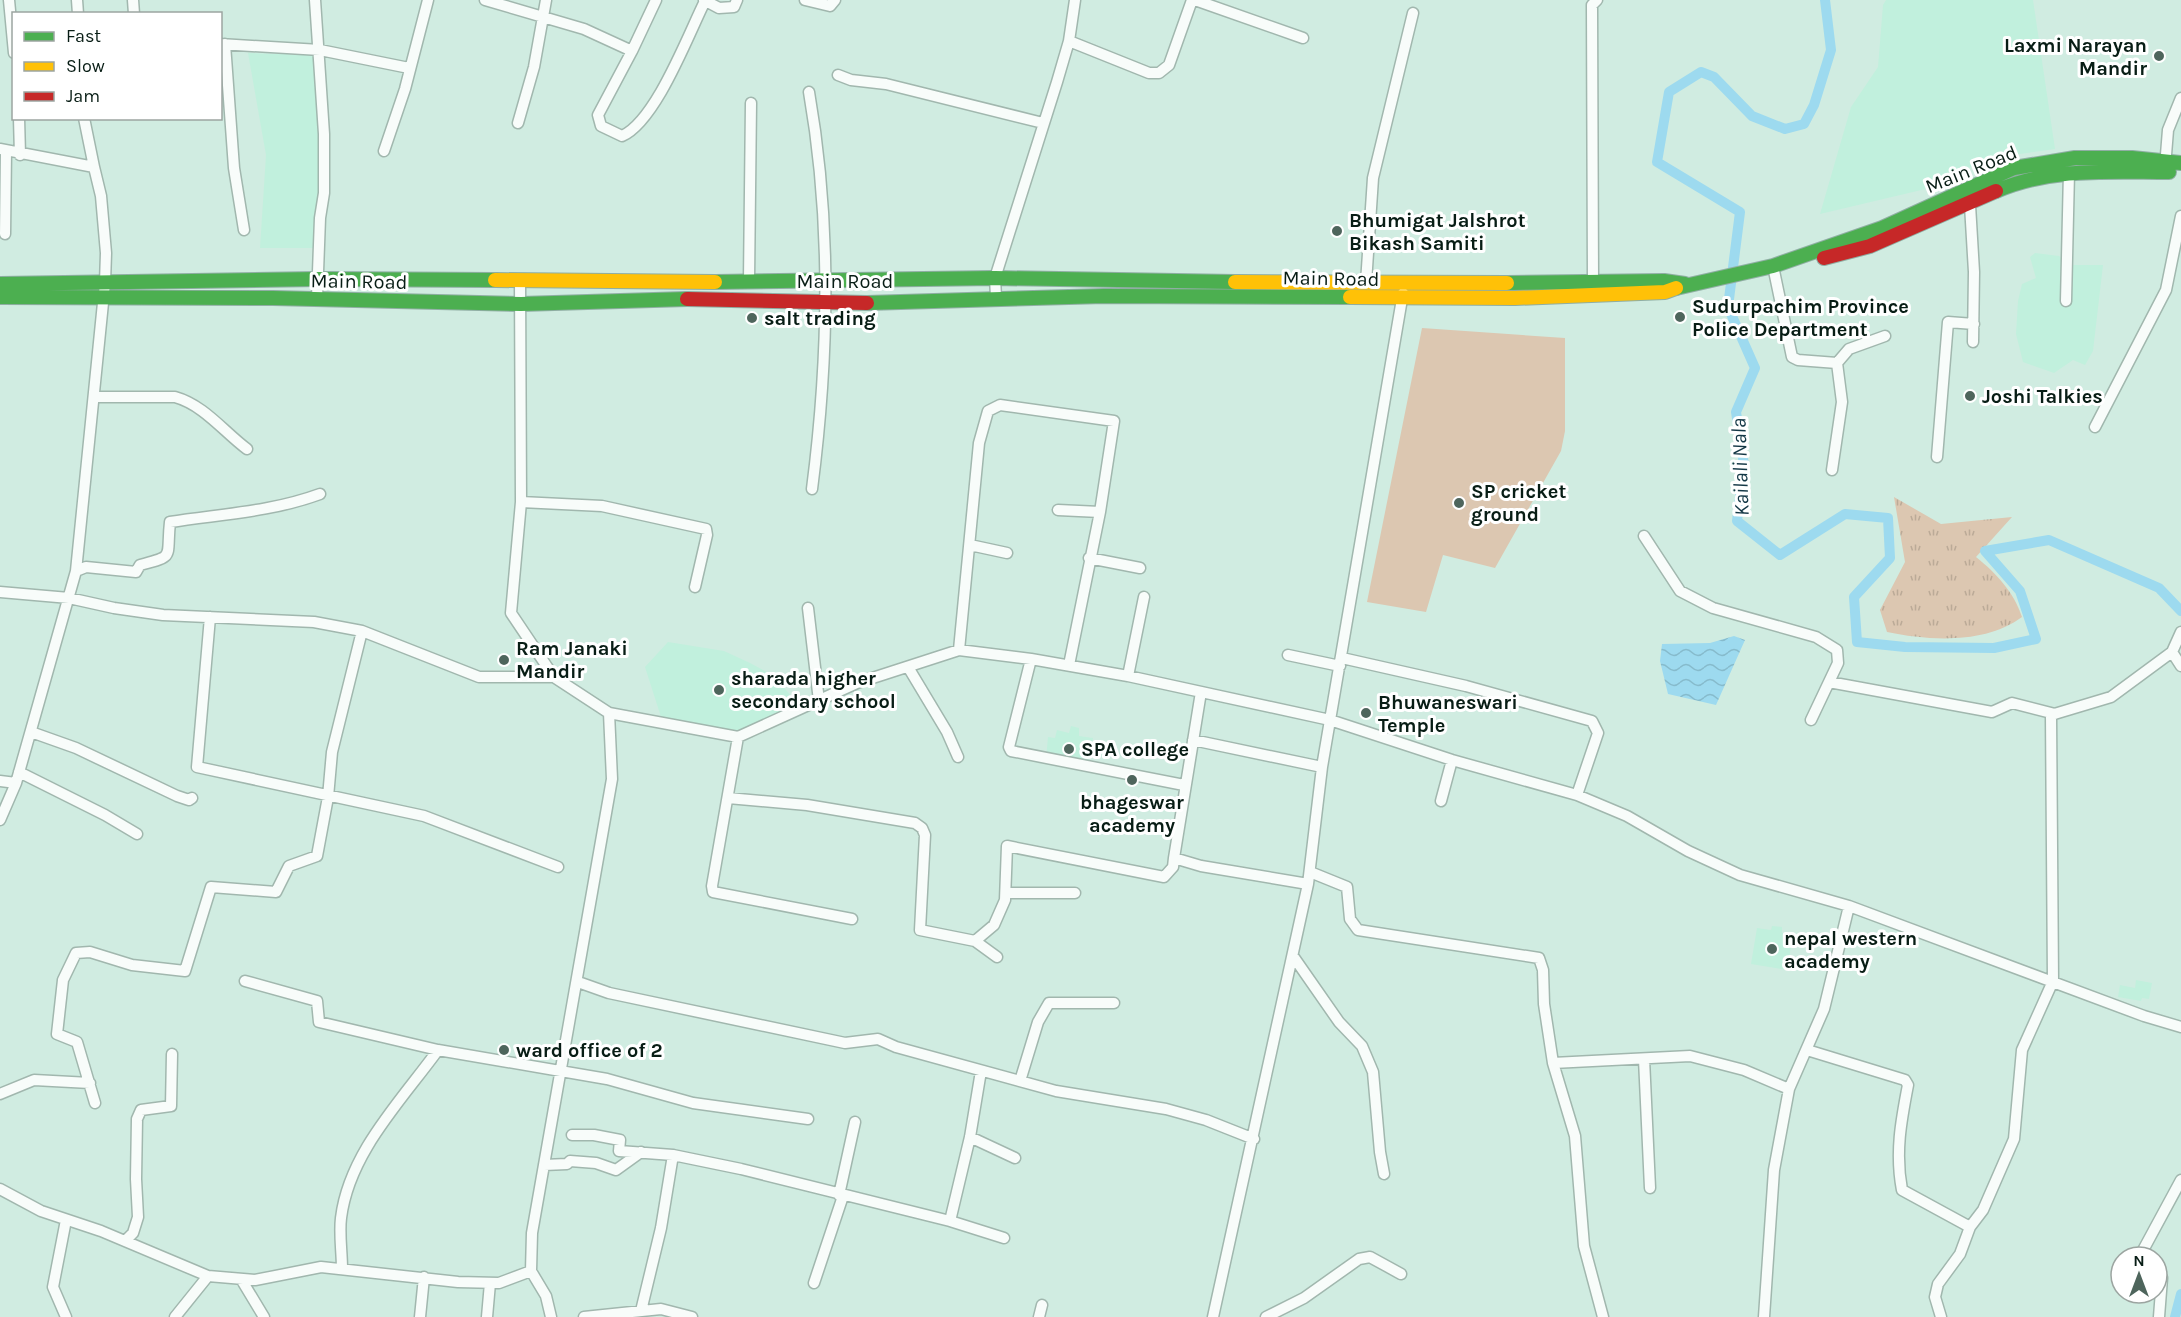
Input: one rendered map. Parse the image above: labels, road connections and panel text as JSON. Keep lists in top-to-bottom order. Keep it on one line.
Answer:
{"streets":{"main road":["Main Road"]},"water":["Kailali Nala"],"places":["Laxmi Narayan Mandir","Bhumigat Jalshrot Bikash Samiti","Sudurpachim Province Police Department","salt trading","Joshi Talkies","SP cricket ground","Ram Janaki Mandir","sharada higher secondary school","Bhuwaneswari Temple","SPA college","bhageswar academy","nepal western academy","ward office of 2"],"legend":["Fast","Slow","Jam"],"north":"top"}
